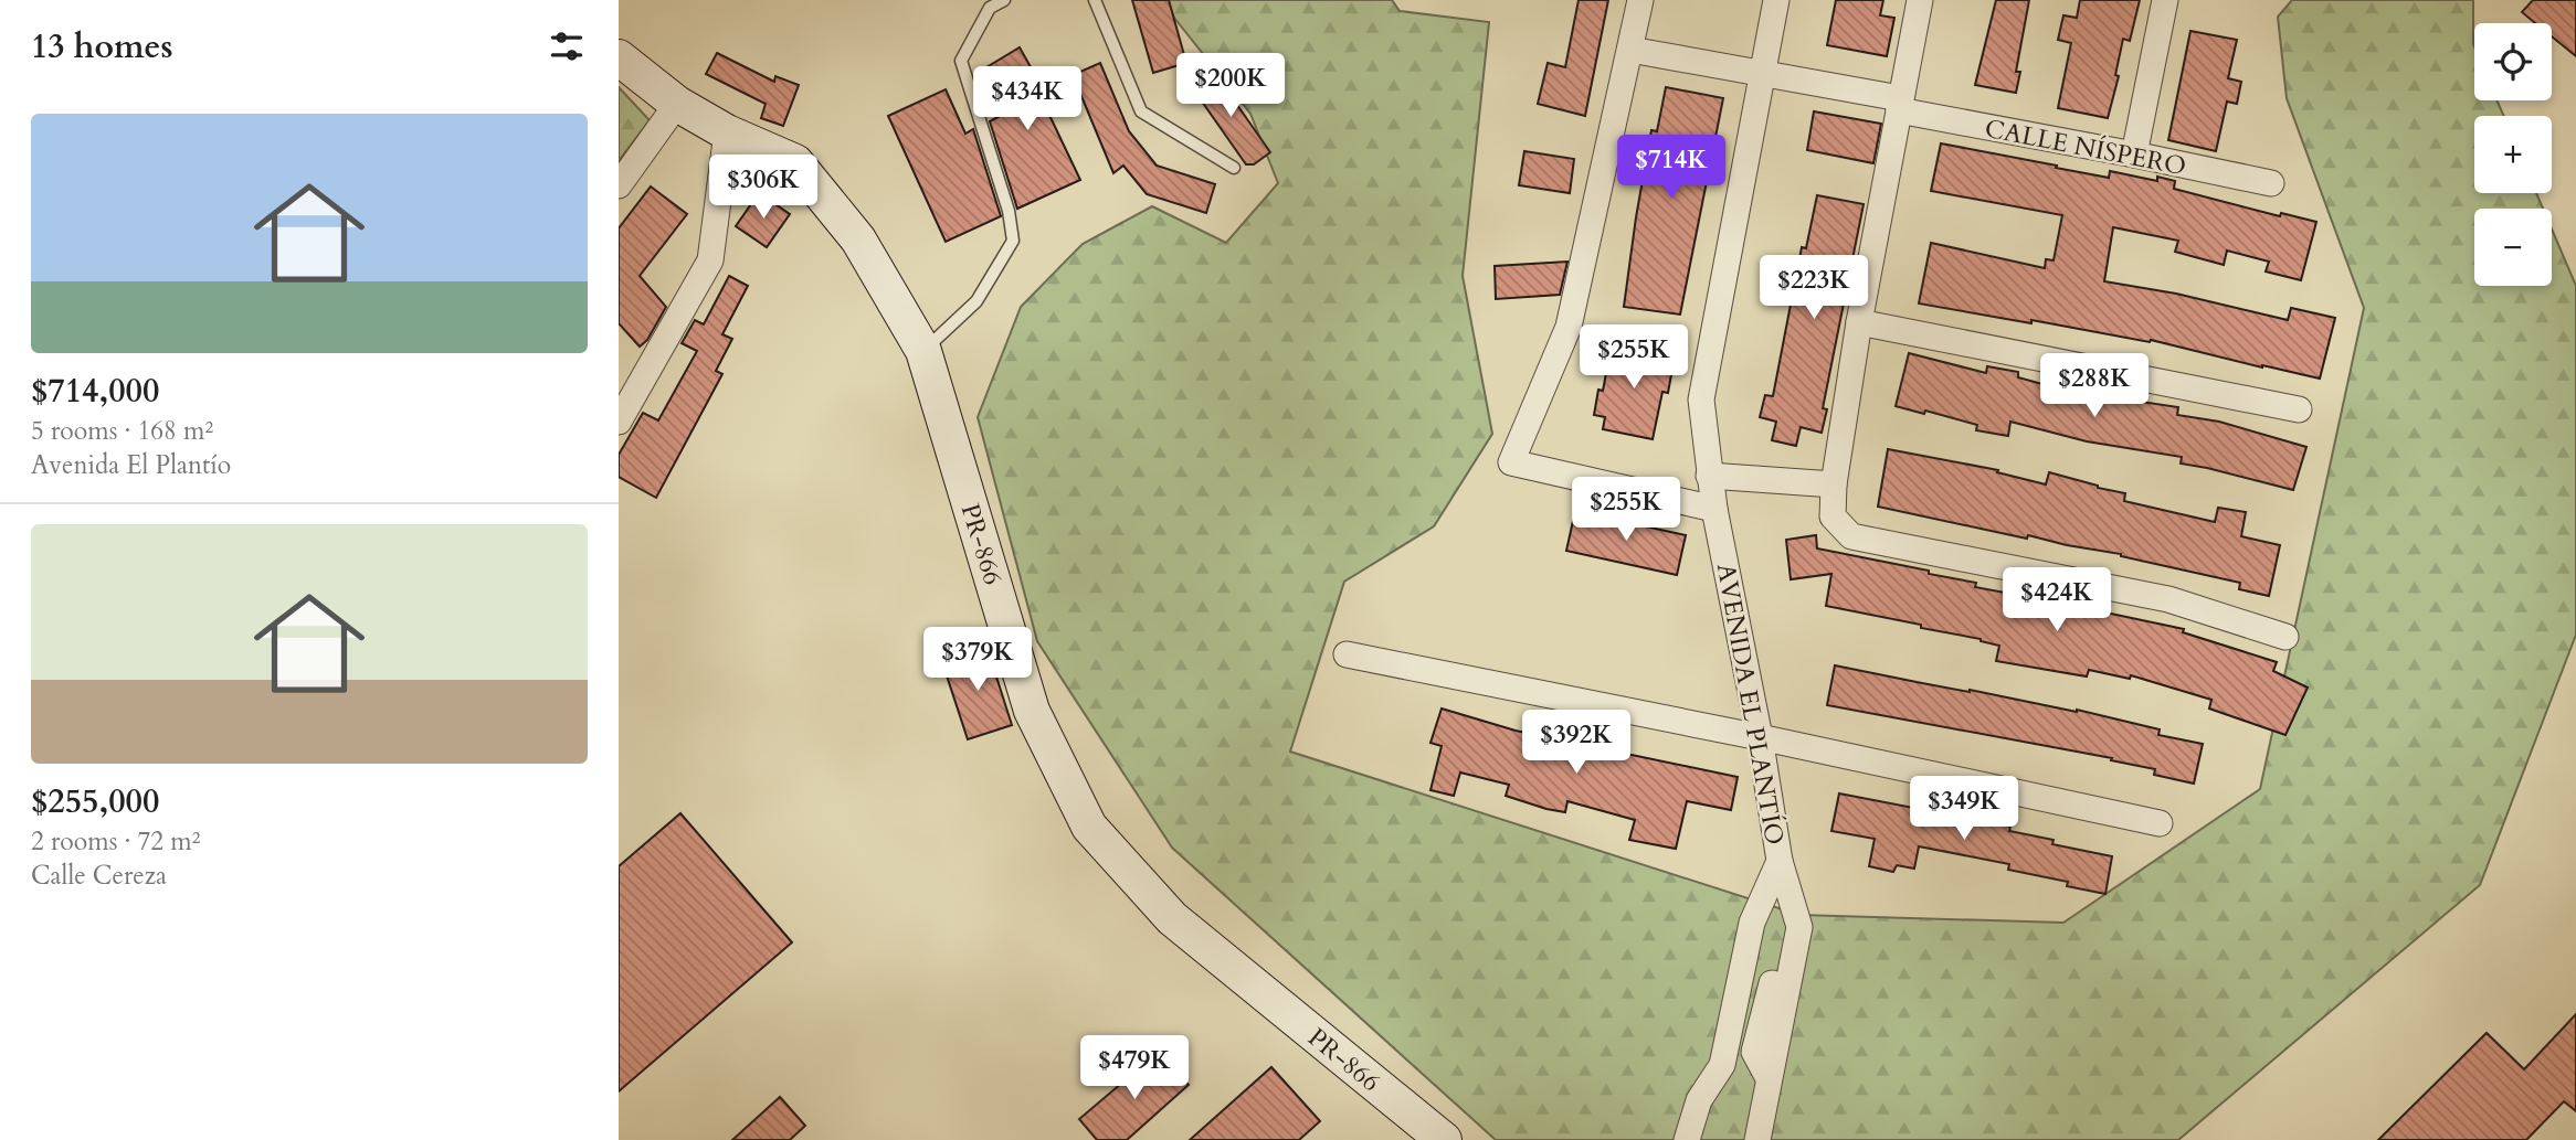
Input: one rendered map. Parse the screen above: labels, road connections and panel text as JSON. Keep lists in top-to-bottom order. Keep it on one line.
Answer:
{"streets":{"street":["CALLE NÍSPERO","PR-866","AVENIDA EL PLANTÍO"]},"crossings":[["CALLE NÍSPERO","AVENIDA EL PLANTÍO"]],"page":{"heading":"13 homes","map_buttons":["+","−"],"price":["$200K","$434K","$714K","$306K","$223K","$255K","$288K","$255K","$424K","$379K","$392K","$349K","$479K"],"list":[{"name":"$714,000","note":"5 rooms · 168 m² · Avenida El Plantío"},{"name":"$255,000","note":"2 rooms · 72 m² · Calle Cereza"}]}}
